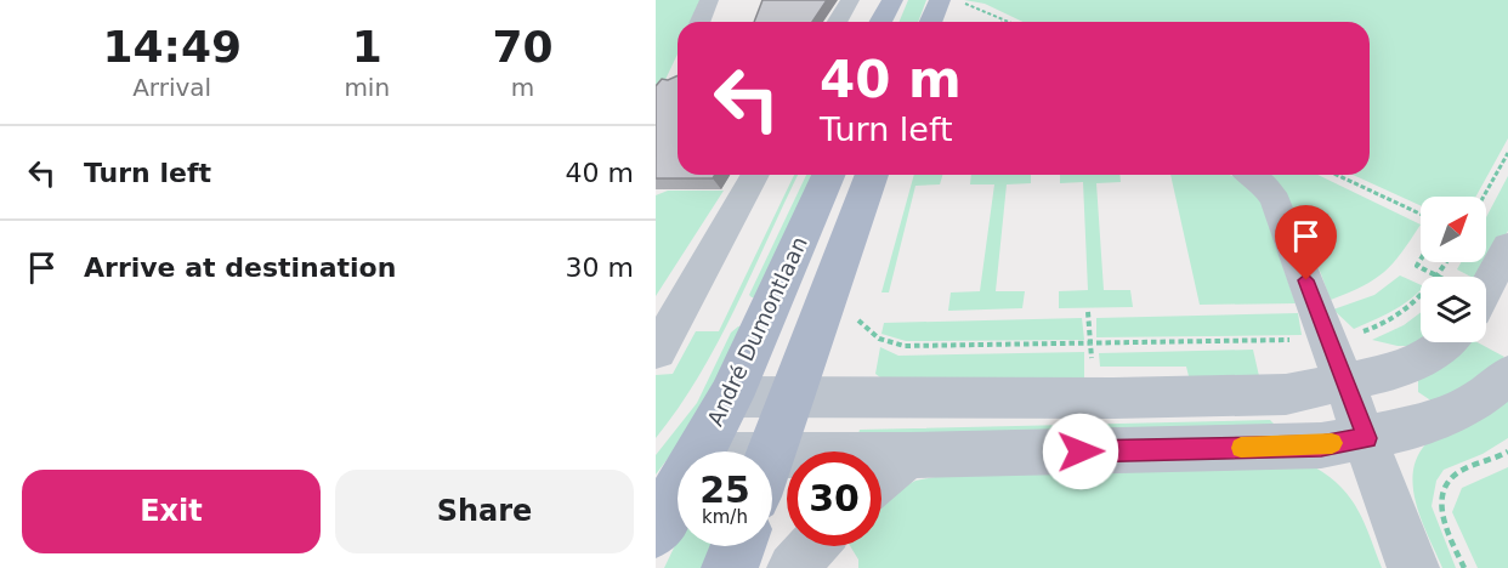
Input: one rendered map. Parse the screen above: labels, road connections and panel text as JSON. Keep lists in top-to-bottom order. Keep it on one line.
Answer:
{"streets":{"main road":["André Dumontlaan"]},"north":"top right","page":{"eta":["14:49","Arrival","1","min","70","m"],"turn":["40 m","Turn left"],"list":[{"name":"Turn left","value":"40 m"},{"name":"Arrive at destination","value":"30 m"}],"speed":"25 km/h","limit":"30","buttons":["Exit","Share"]}}
